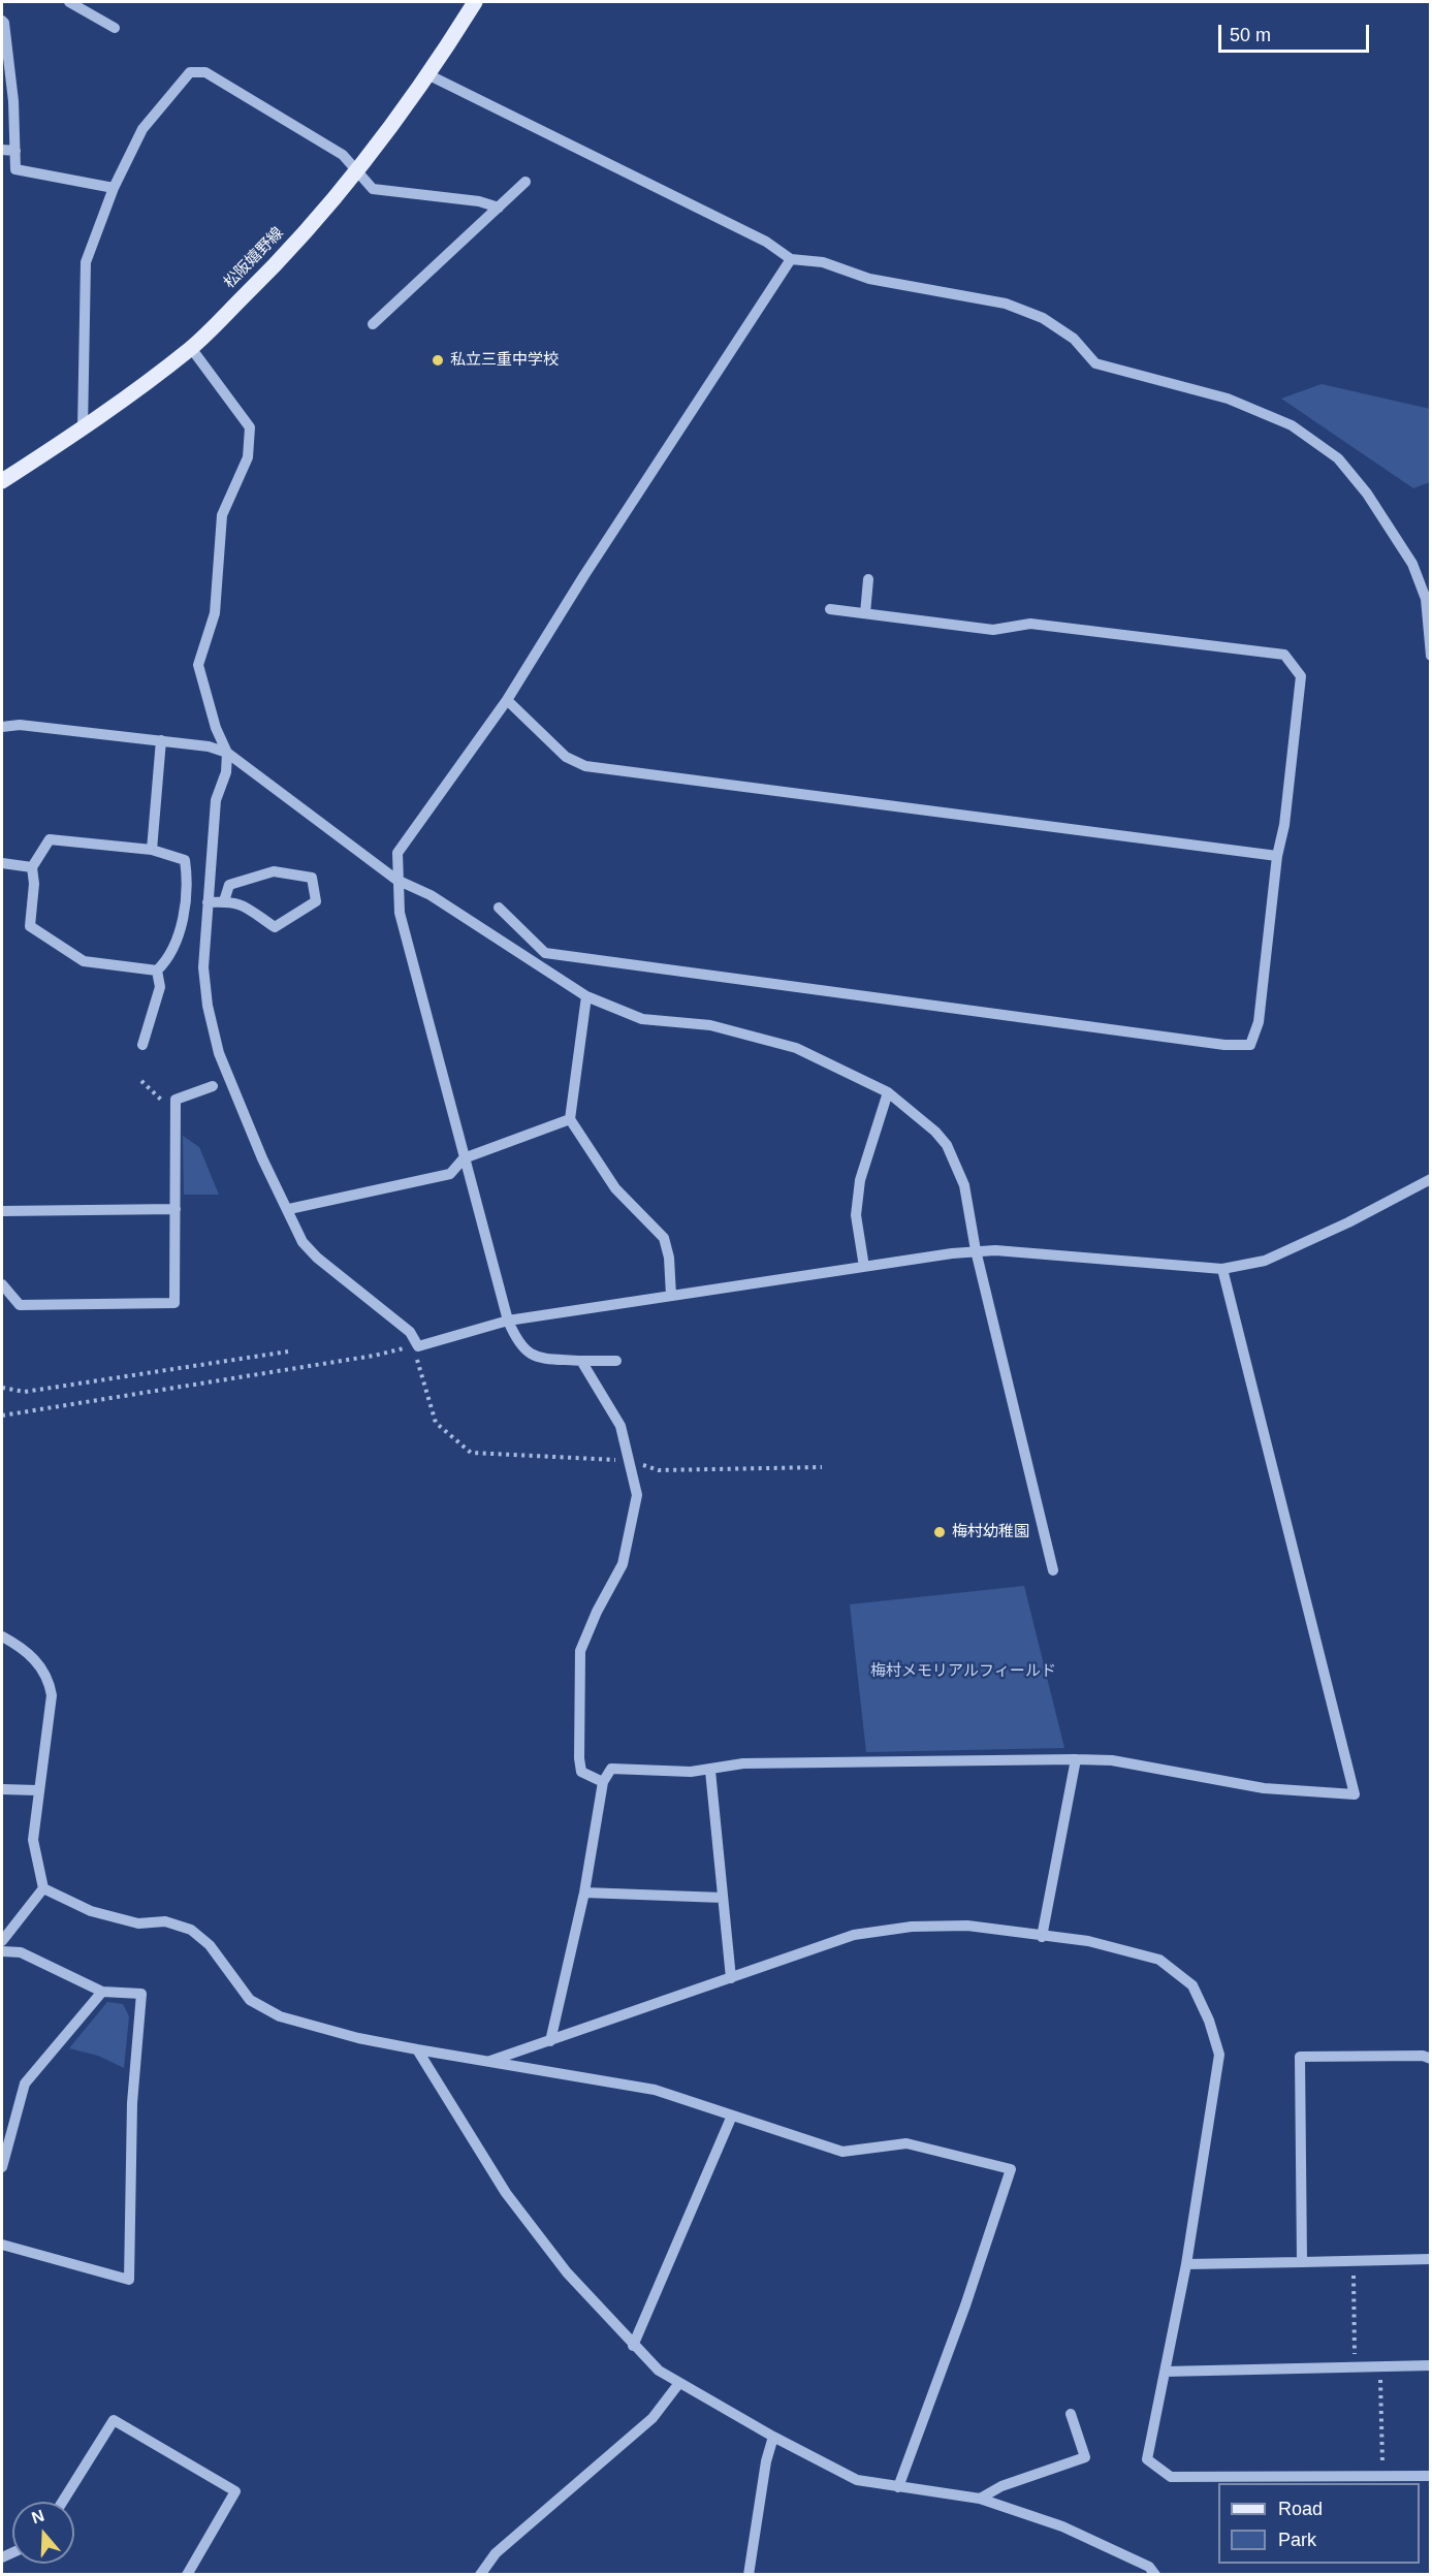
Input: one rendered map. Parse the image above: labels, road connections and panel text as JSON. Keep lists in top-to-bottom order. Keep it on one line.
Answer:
{"streets":{"main road":["松阪嬉野線"]},"parks":["梅村メモリアルフィールド"],"places":["私立三重中学校","梅村幼稚園"],"legend":["Road","Park"],"scale_bar":"50 m","north":"top"}
